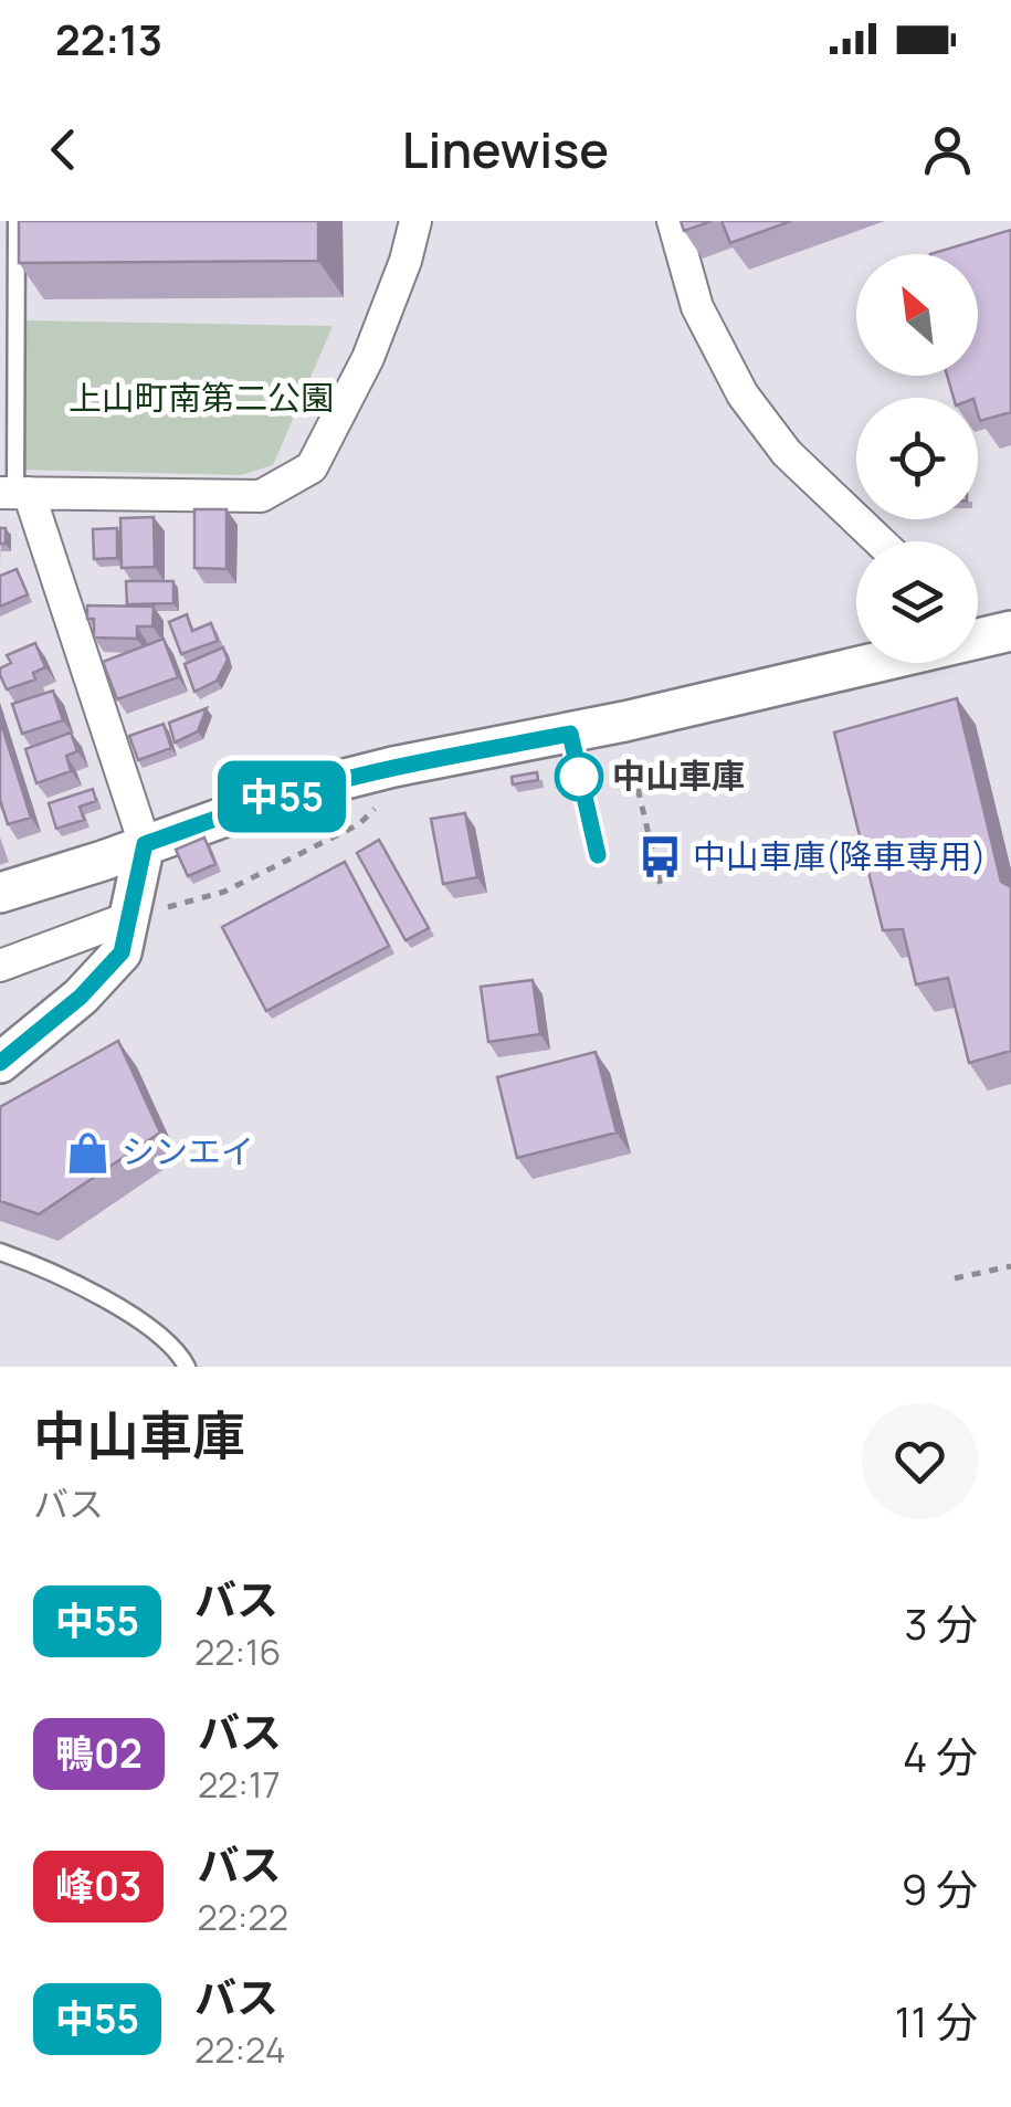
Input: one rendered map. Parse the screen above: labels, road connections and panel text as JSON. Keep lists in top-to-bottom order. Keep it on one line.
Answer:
{"parks":["上山町南第二公園"],"places":{"other":["中山車庫"],"bus stop":["中山車庫(降車専用)"],"shop":["シンエイ"]},"lines":["bus line 中55"],"north":"top left","page":{"status":"22:13","header":"Linewise","on_map":"中55","heading":["中山車庫","バス"],"list":[{"mark":"中55","name":"バス","note":"22:16","value":"3 分"},{"mark":"鴨02","name":"バス","note":"22:17","value":"4 分"},{"mark":"峰03","name":"バス","note":"22:22","value":"9 分"},{"mark":"中55","name":"バス","note":"22:24","value":"11 分"}]}}
